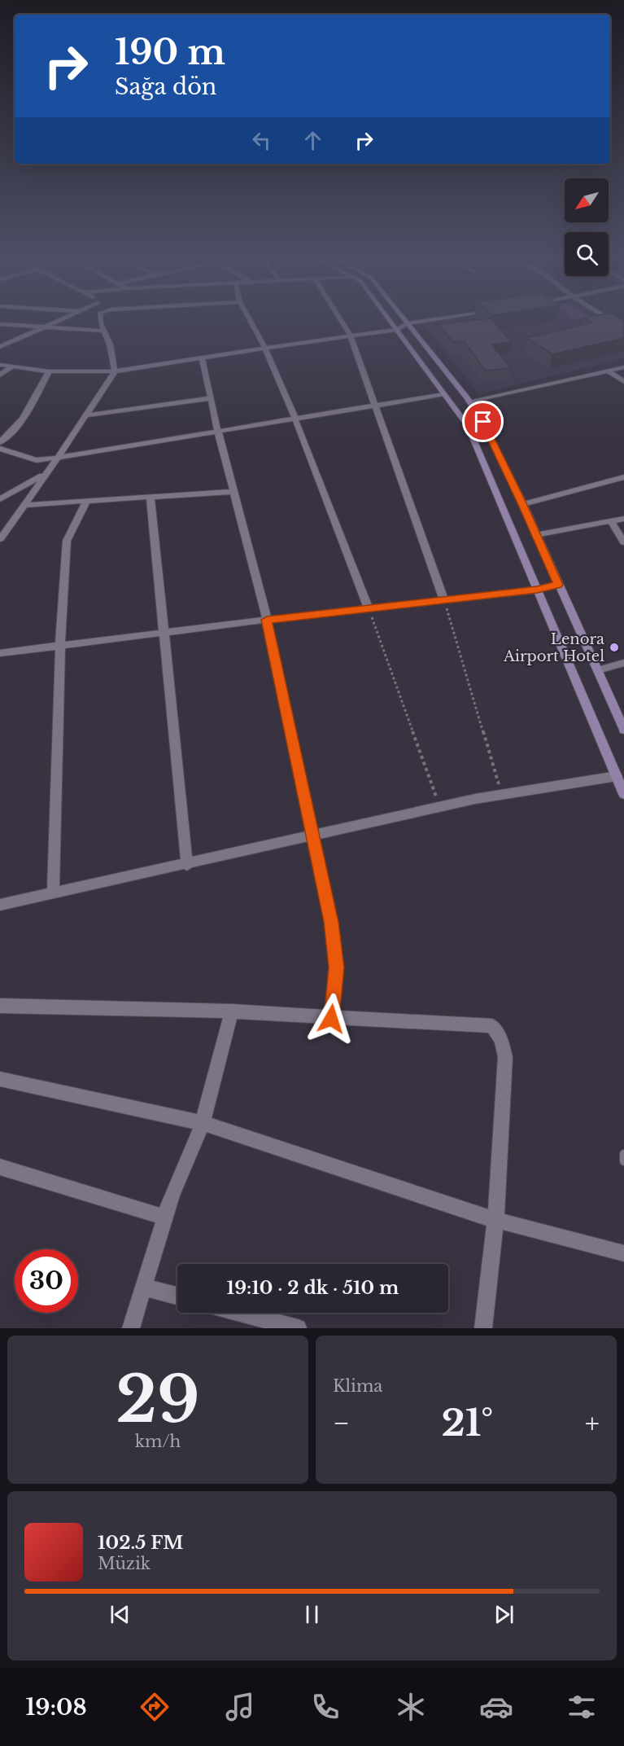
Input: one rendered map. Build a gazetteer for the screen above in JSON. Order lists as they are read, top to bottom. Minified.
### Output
{"places":["Lenora Airport Hotel"],"north":"bottom left","page":{"turn":["190 m","Sağa dön"],"limit":"30","trip":"19:10 · 2 dk · 510 m","tile":[["29","km/h"],"Klima"],"heat":["−","21°","+"],"song":["102.5 FM","Müzik"],"tabs":"19:08"}}
